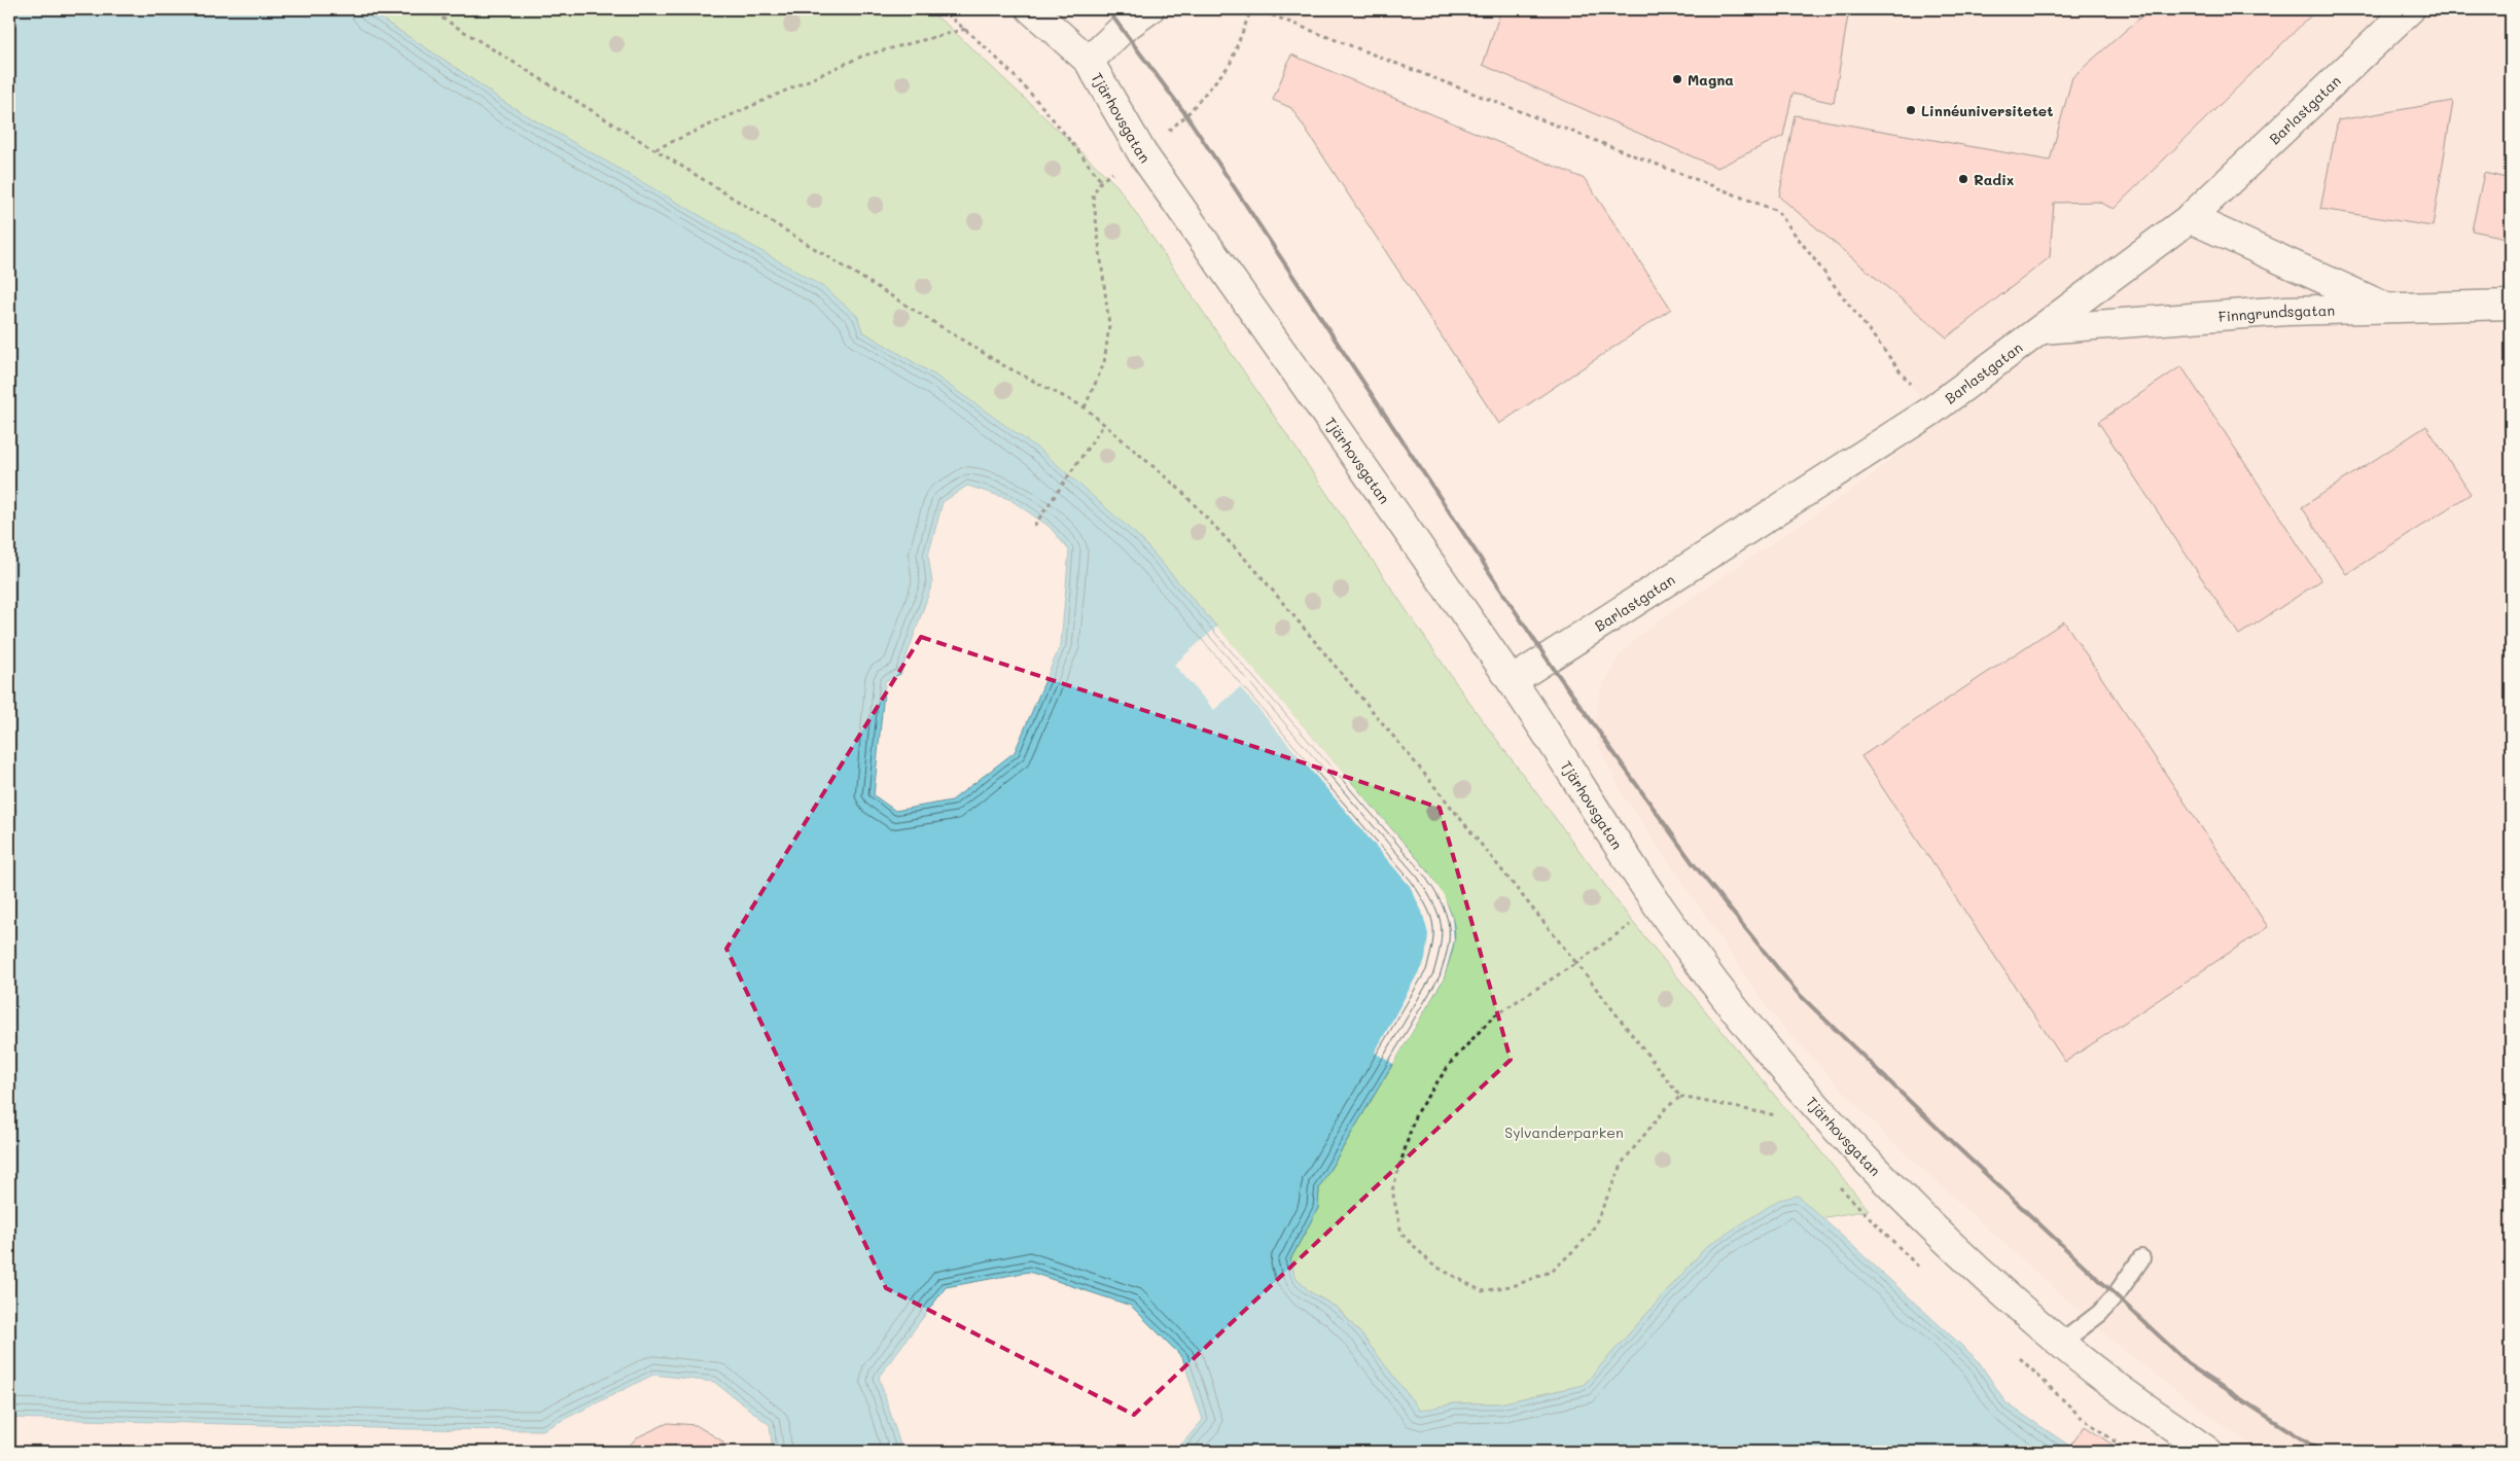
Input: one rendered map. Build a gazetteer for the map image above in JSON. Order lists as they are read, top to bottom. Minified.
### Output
{"streets":{"street":["Barlastgatan","Tjärhovsgatan","Finngrundsgatan"]},"crossings":[["Barlastgatan","Tjärhovsgatan"],["Barlastgatan","Finngrundsgatan"]],"parks":["Sylvanderparken"],"places":["Magna","Linnéuniversitetet","Radix"]}
